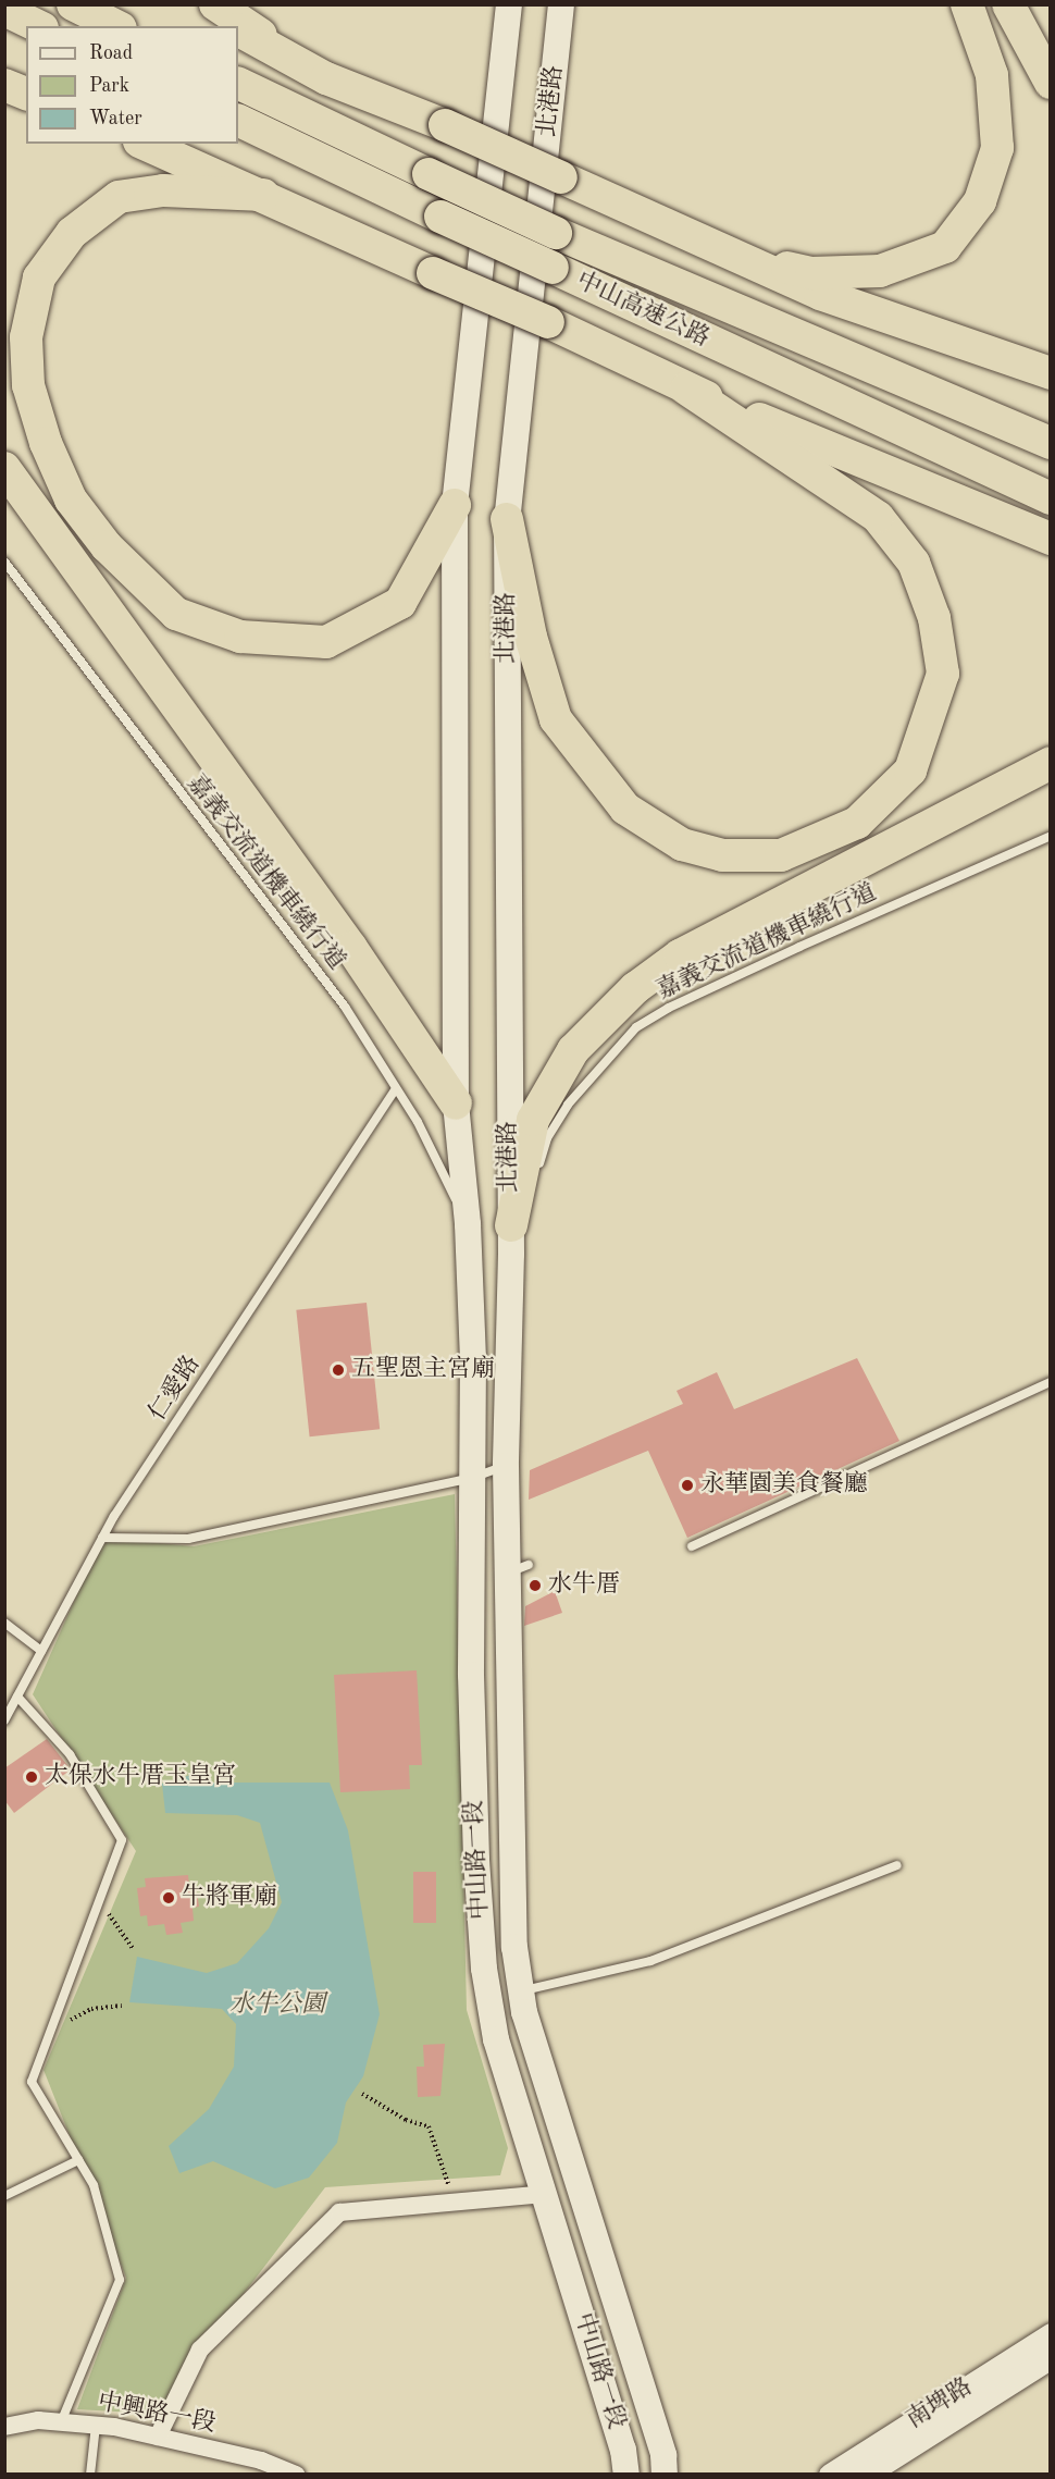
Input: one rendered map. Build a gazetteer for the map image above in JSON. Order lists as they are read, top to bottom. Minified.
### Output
{"streets":{"highway":["中山高速公路"],"main road":["北港路","中山路一段"],"street":["南埤路","中興路一段"],"lane":["嘉義交流道機車繞行道","仁愛路"]},"crossings":[["北港路","嘉義交流道機車繞行道"],["北港路","中山路一段"],["嘉義交流道機車繞行道","仁愛路"],["嘉義交流道機車繞行道","中山路一段"]],"parks":["水牛公園"],"places":["五聖恩主宮廟","永華園美食餐廳","水牛厝","太保水牛厝玉皇宮","牛將軍廟"],"legend":["Road","Park","Water"]}
